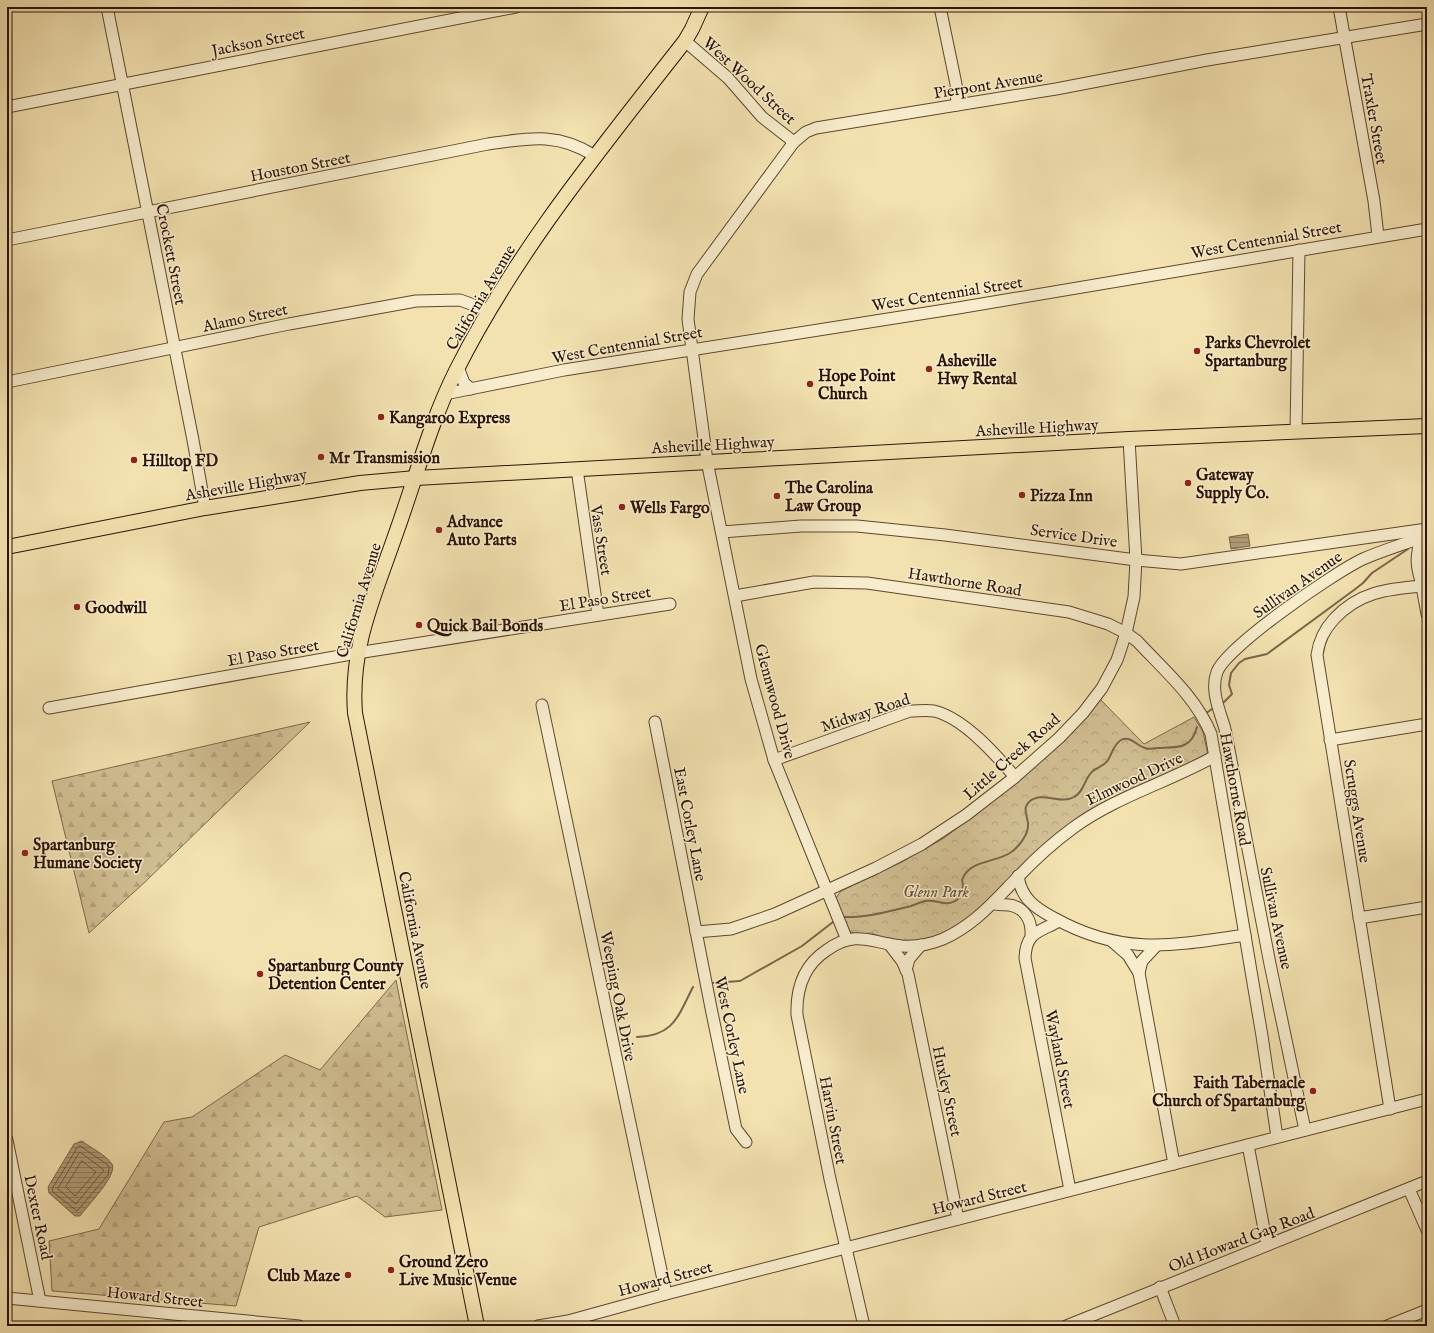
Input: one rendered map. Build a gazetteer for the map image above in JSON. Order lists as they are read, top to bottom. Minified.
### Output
{"streets":{"main road":["California Avenue","Asheville Highway"],"street":["Jackson Street","West Wood Street","Pierpont Avenue","Traxler Street","Houston Street","West Centennial Street","Crockett Street","Alamo Street","Service Drive","Vass Street","Hawthorne Road","Sullivan Avenue","El Paso Street","Glennwood Drive","Midway Road","Little Creek Road","Elmwood Drive","Scruggs Avenue","East Corley Lane","Weeping Oak Drive","West Corley Lane","Wayland Street","Huxley Street","Harvin Street","Howard Street","Dexter Road","Old Howard Gap Road"]},"crossings":[["Jackson Street","Crockett Street"],["West Wood Street","Pierpont Avenue"],["West Wood Street","California Avenue"],["Pierpont Avenue","Traxler Street"],["Pierpont Avenue","West Centennial Street"],["Pierpont Avenue","Asheville Highway"],["Pierpont Avenue","Glennwood Drive"],["Traxler Street","West Centennial Street"],["Houston Street","Crockett Street"],["Houston Street","California Avenue"],["West Centennial Street","California Avenue"],["Crockett Street","Alamo Street"],["Crockett Street","Asheville Highway"],["California Avenue","Alamo Street"],["California Avenue","Asheville Highway"],["California Avenue","El Paso Street"],["Asheville Highway","Vass Street"],["Asheville Highway","Glennwood Drive"],["Asheville Highway","Little Creek Road"],["Service Drive","Sullivan Avenue"],["Service Drive","Glennwood Drive"],["Service Drive","Little Creek Road"],["Vass Street","El Paso Street"],["Hawthorne Road","Glennwood Drive"],["Hawthorne Road","Little Creek Road"],["Hawthorne Road","Elmwood Drive"],["Hawthorne Road","Howard Street"],["Sullivan Avenue","Howard Street"],["Glennwood Drive","Midway Road"],["Glennwood Drive","Little Creek Road"],["Glennwood Drive","Elmwood Drive"],["Glennwood Drive","Harvin Street"],["Midway Road","Little Creek Road"],["Little Creek Road","East Corley Lane"],["Little Creek Road","West Corley Lane"],["Elmwood Drive","Wayland Street"],["Elmwood Drive","Huxley Street"],["Elmwood Drive","Harvin Street"],["Scruggs Avenue","Howard Street"],["East Corley Lane","West Corley Lane"],["Weeping Oak Drive","Howard Street"],["Wayland Street","Howard Street"],["Huxley Street","Howard Street"],["Harvin Street","Howard Street"],["Howard Street","Dexter Road"]],"parks":["Glenn Park"],"places":["Parks Chevrolet Spartanburg","Asheville Hwy Rental","Hope Point Church","Kangaroo Express","Mr Transmission","Hilltop FD","Gateway Supply Co.","Pizza Inn","The Carolina Law Group","Wells Fargo","Advance Auto Parts","Goodwill","Quick Bail Bonds","Spartanburg Humane Society","Spartanburg County Detention Center","Faith Tabernacle Church of Spartanburg","Ground Zero Live Music Venue","Club Maze"]}
